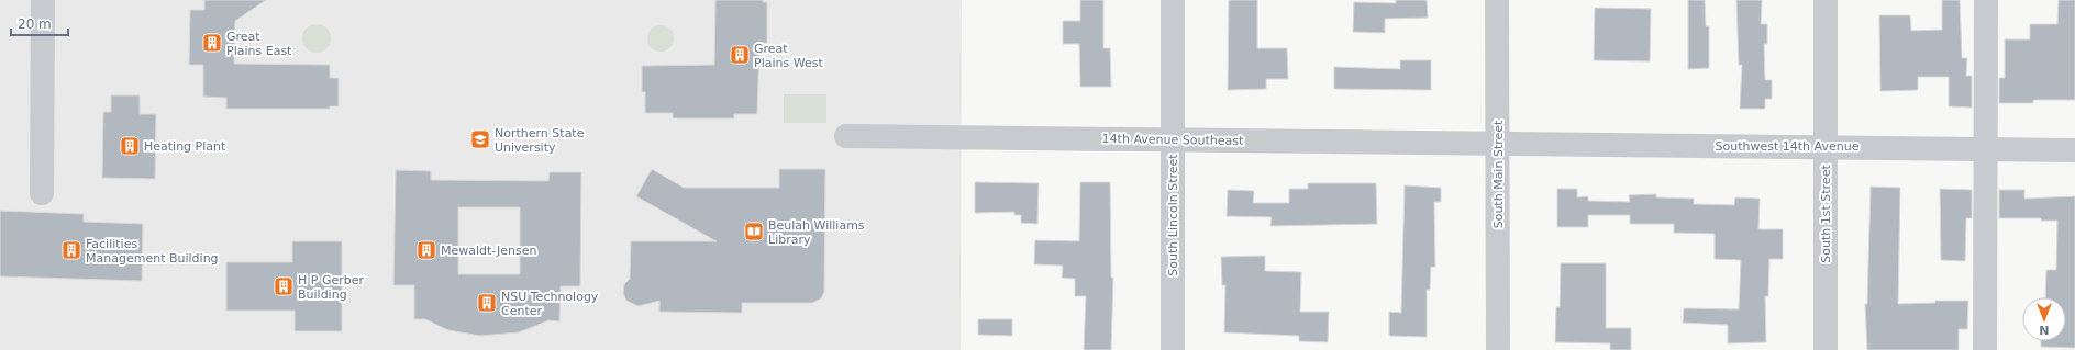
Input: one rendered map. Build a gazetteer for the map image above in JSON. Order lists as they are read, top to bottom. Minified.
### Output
{"streets":{"street":["14th Avenue Southeast","Southwest 14th Avenue","South Main Street","South 1st Street","South Lincoln Street"]},"crossings":[["14th Avenue Southeast","Southwest 14th Avenue"],["14th Avenue Southeast","South Main Street"],["14th Avenue Southeast","South Lincoln Street"],["Southwest 14th Avenue","South Main Street"],["Southwest 14th Avenue","South 1st Street"]],"places":{"building":["Great Plains East","Great Plains West","Heating Plant","Facilities Management Building","Mewaldt-Jensen","H P Gerber Building","NSU Technology Center"],"school or university":["Northern State University"],"library":["Beulah Williams Library"]},"scale_bar":"20 m","north":"bottom"}
